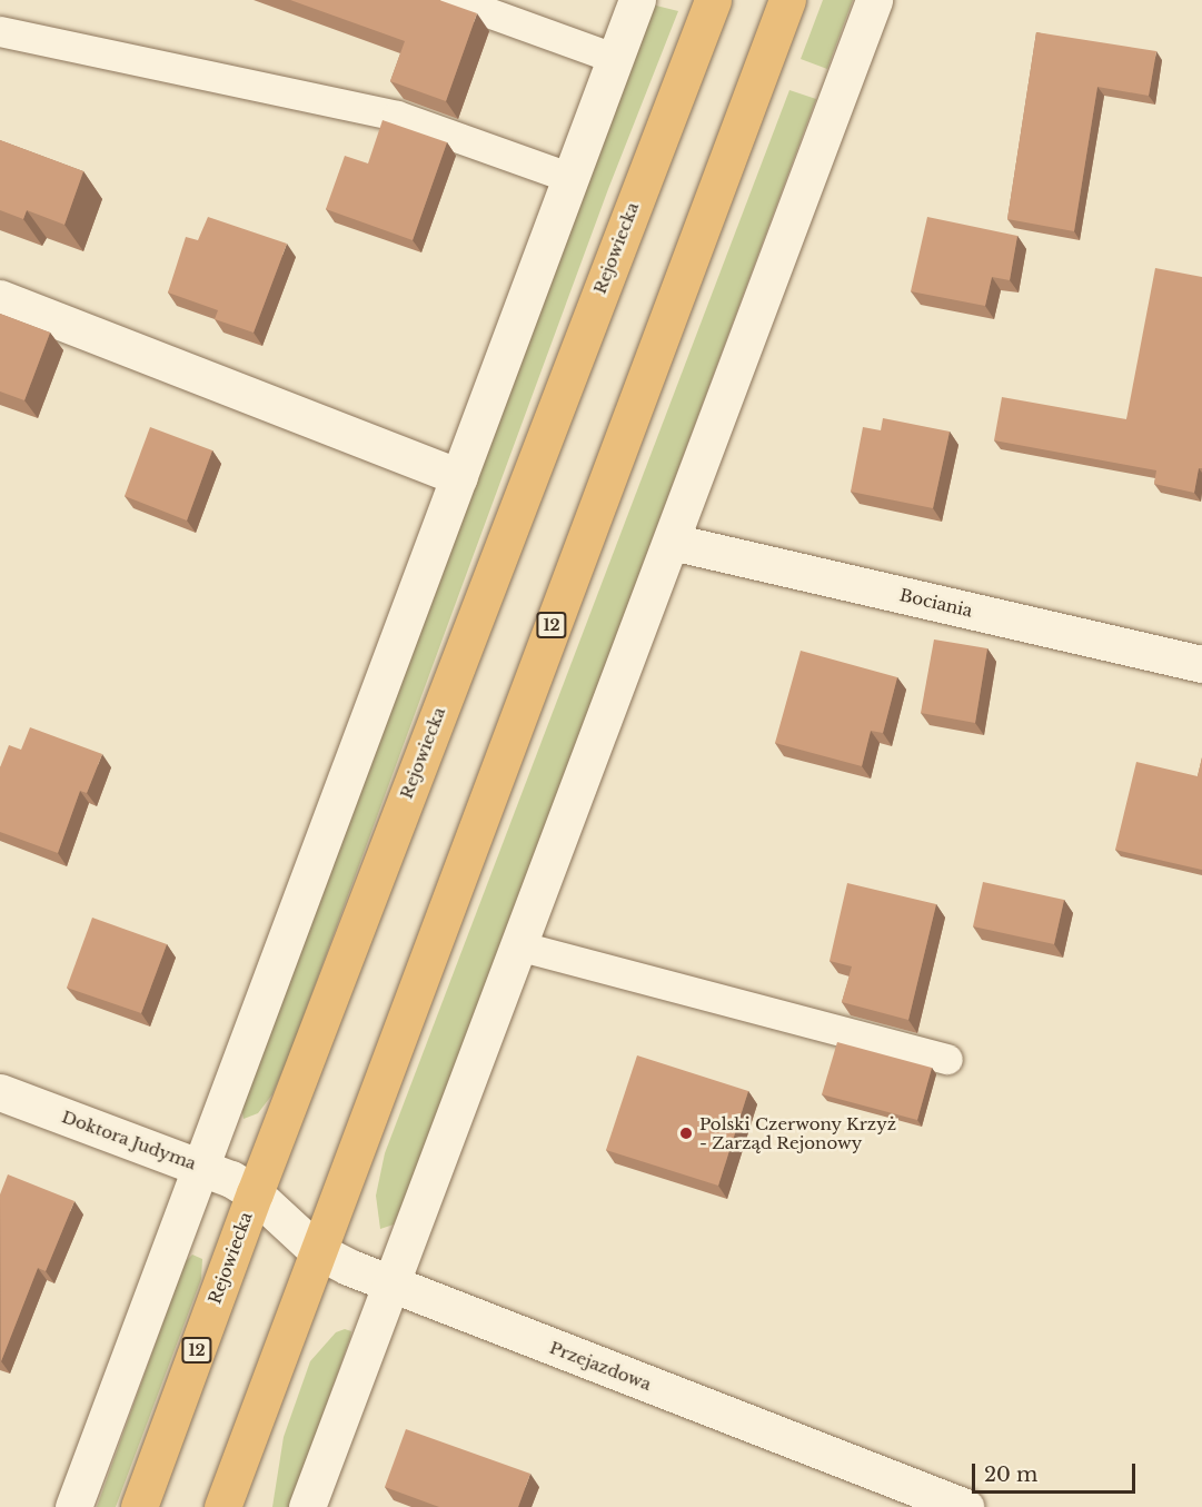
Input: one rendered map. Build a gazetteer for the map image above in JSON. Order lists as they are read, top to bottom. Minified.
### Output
{"streets":{"highway":["Rejowiecka","12"],"street":["Bociania","Doktora Judyma","Przejazdowa"]},"crossings":[["Rejowiecka","Doktora Judyma"],["Rejowiecka","Przejazdowa"],["12","Przejazdowa"],["Doktora Judyma","Przejazdowa"]],"places":["Polski Czerwony Krzyż - Zarząd Rejonowy"],"scale_bar":"20 m"}
